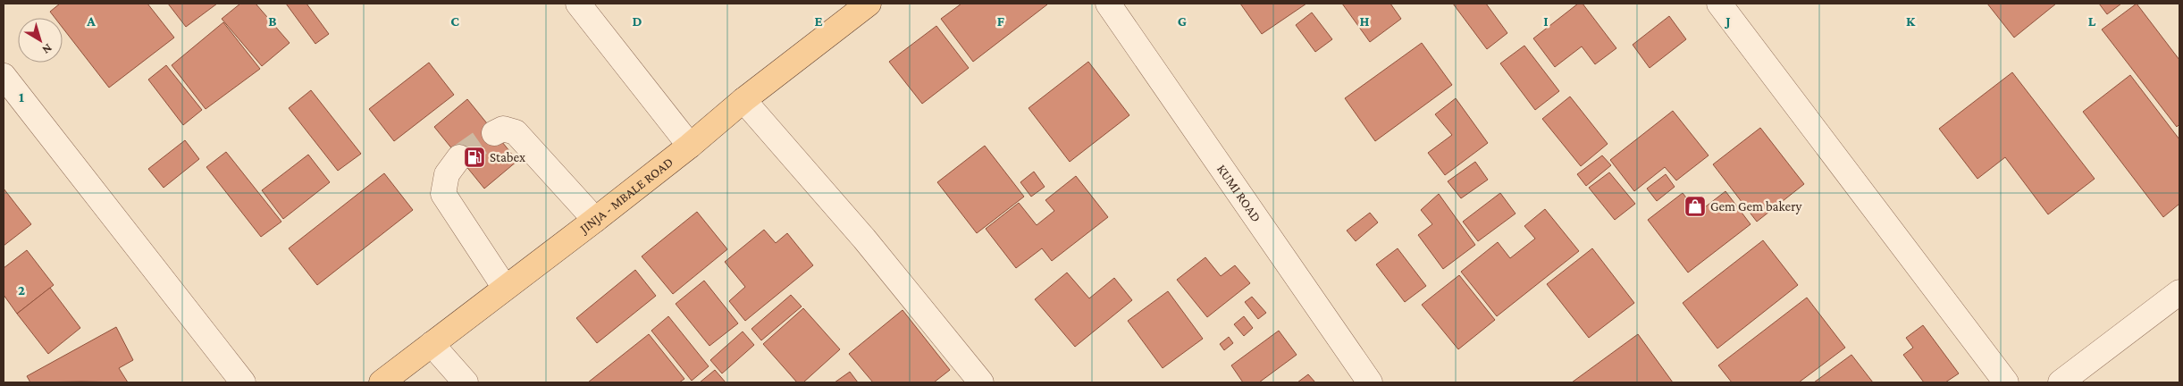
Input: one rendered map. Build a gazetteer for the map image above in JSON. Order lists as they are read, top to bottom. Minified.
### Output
{"streets":{"main road":["JINJA - MBALE ROAD"],"street":["KUMI ROAD"]},"places":{"fuel station":["Stabex"],"shop":["Gem Gem bakery"]},"north":"bottom right","grid":{"columns":["A","B","C","D","E","F","G","H","I","J","K","L"],"rows":["1","2"]}}
